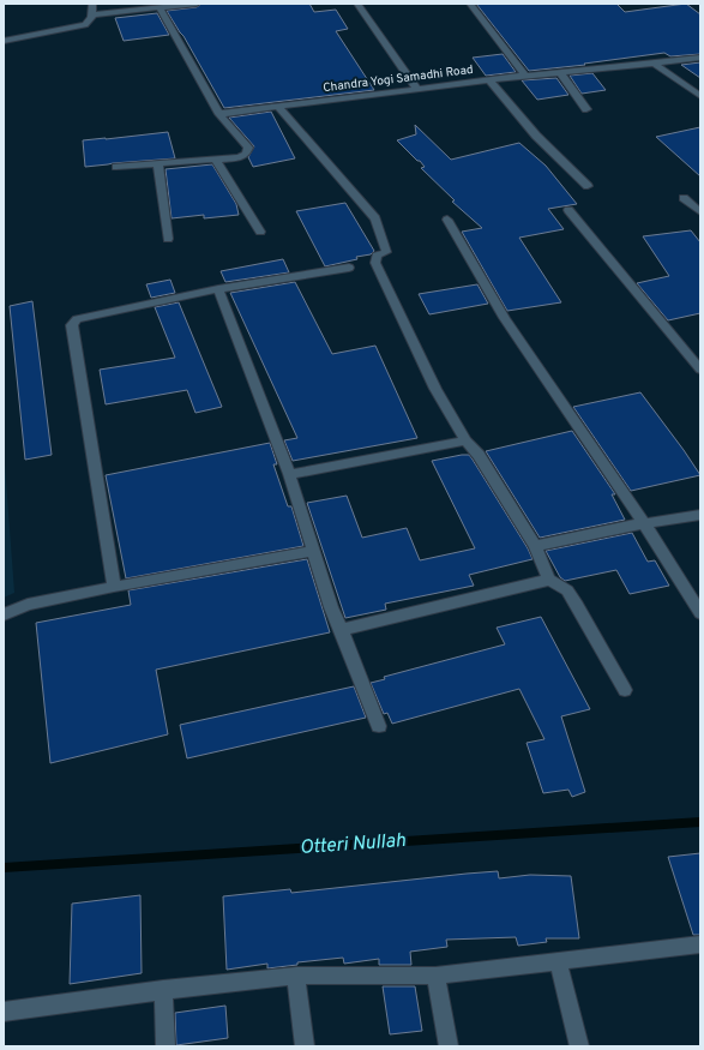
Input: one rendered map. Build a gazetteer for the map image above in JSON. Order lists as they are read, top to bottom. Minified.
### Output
{"streets":{"street":["Chandra Yogi Samadhi Road"]},"water":["Otteri Nullah"]}
